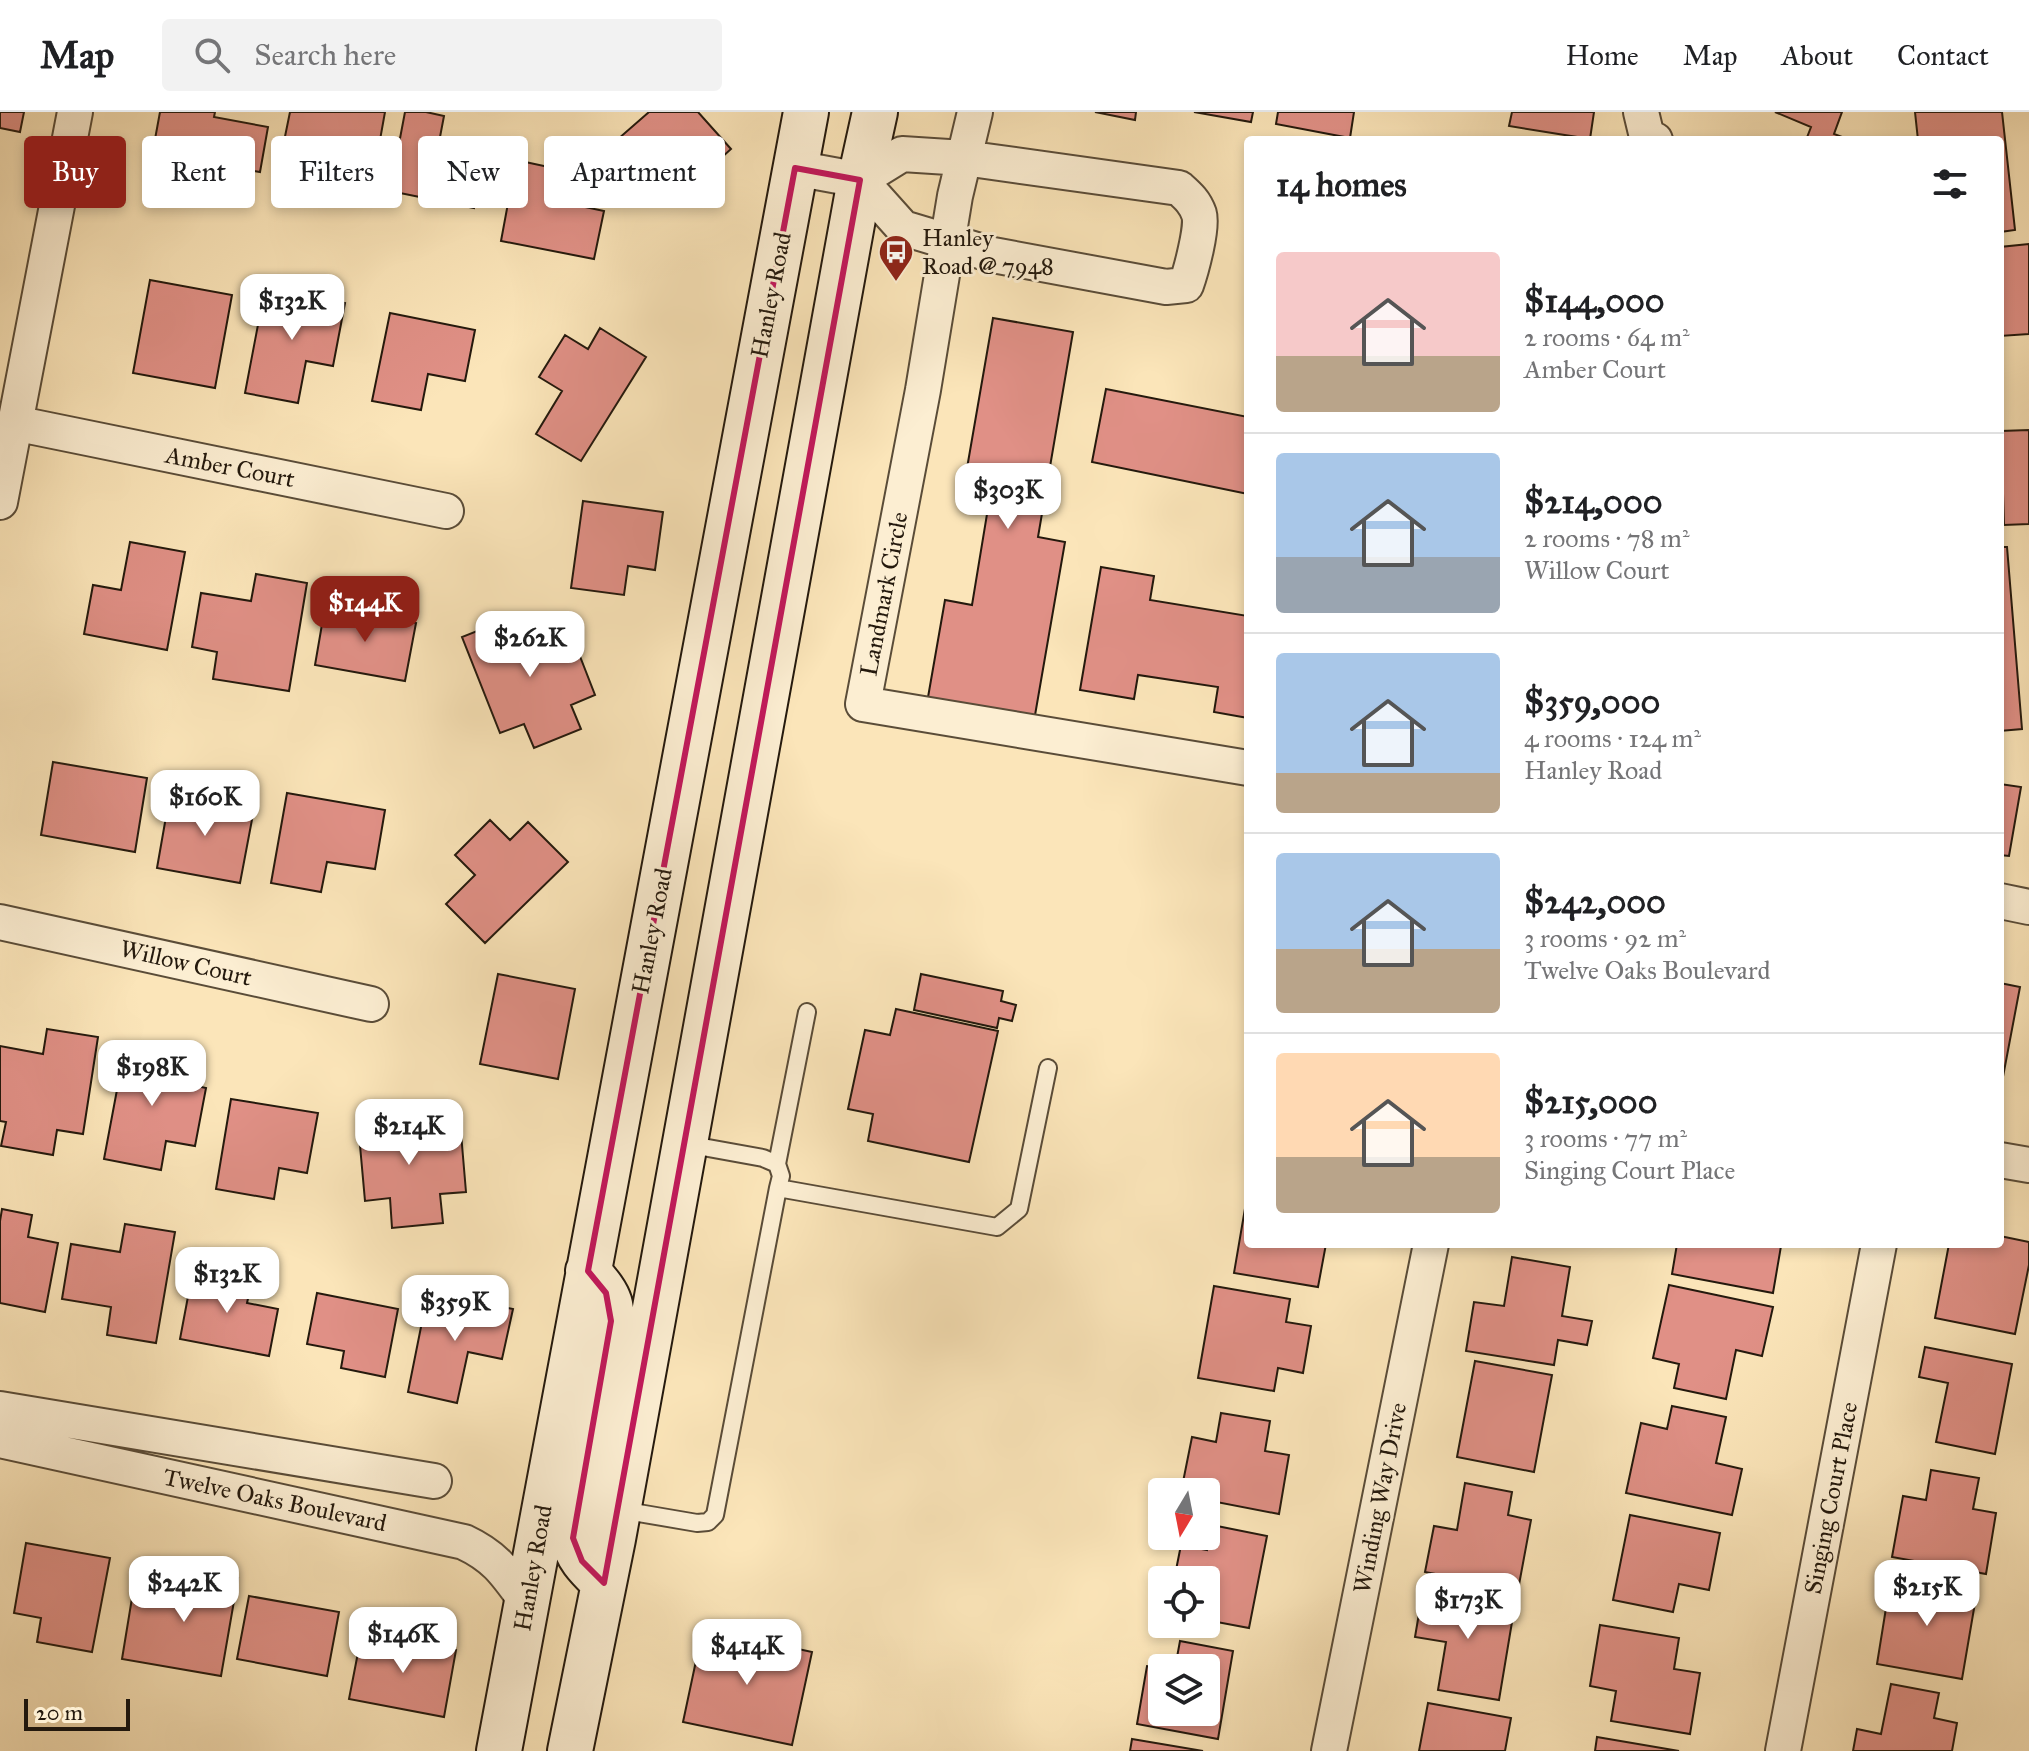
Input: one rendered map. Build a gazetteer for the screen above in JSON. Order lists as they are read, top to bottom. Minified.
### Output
{"streets":{"main road":["Hanley Road"],"street":["Amber Court","Landmark Circle","Willow Court","Winding Way Drive","Singing Court Place","Twelve Oaks Boulevard"]},"crossings":[["Hanley Road","Twelve Oaks Boulevard"]],"places":{"bus stop":["Hanley Road @ 7948"]},"scale_bar":"20 m","north":"bottom","page":{"header":"Map","search":"Search here","nav":["Home","Map","About","Contact"],"chip":["Buy","Rent","Filters","New","Apartment"],"heading":"14 homes","list":[{"name":"$144,000","note":"2 rooms · 64 m² · Amber Court"},{"name":"$214,000","note":"2 rooms · 78 m² · Willow Court"},{"name":"$359,000","note":"4 rooms · 124 m² · Hanley Road"},{"name":"$242,000","note":"3 rooms · 92 m² · Twelve Oaks Boulevard"},{"name":"$215,000","note":"3 rooms · 77 m² · Singing Court Place"}],"price":["$132K","$303K","$144K","$262K","$160K","$198K","$214K","$132K","$359K","$242K","$215K","$173K","$146K","$414K"],"scale":"20 m"}}
